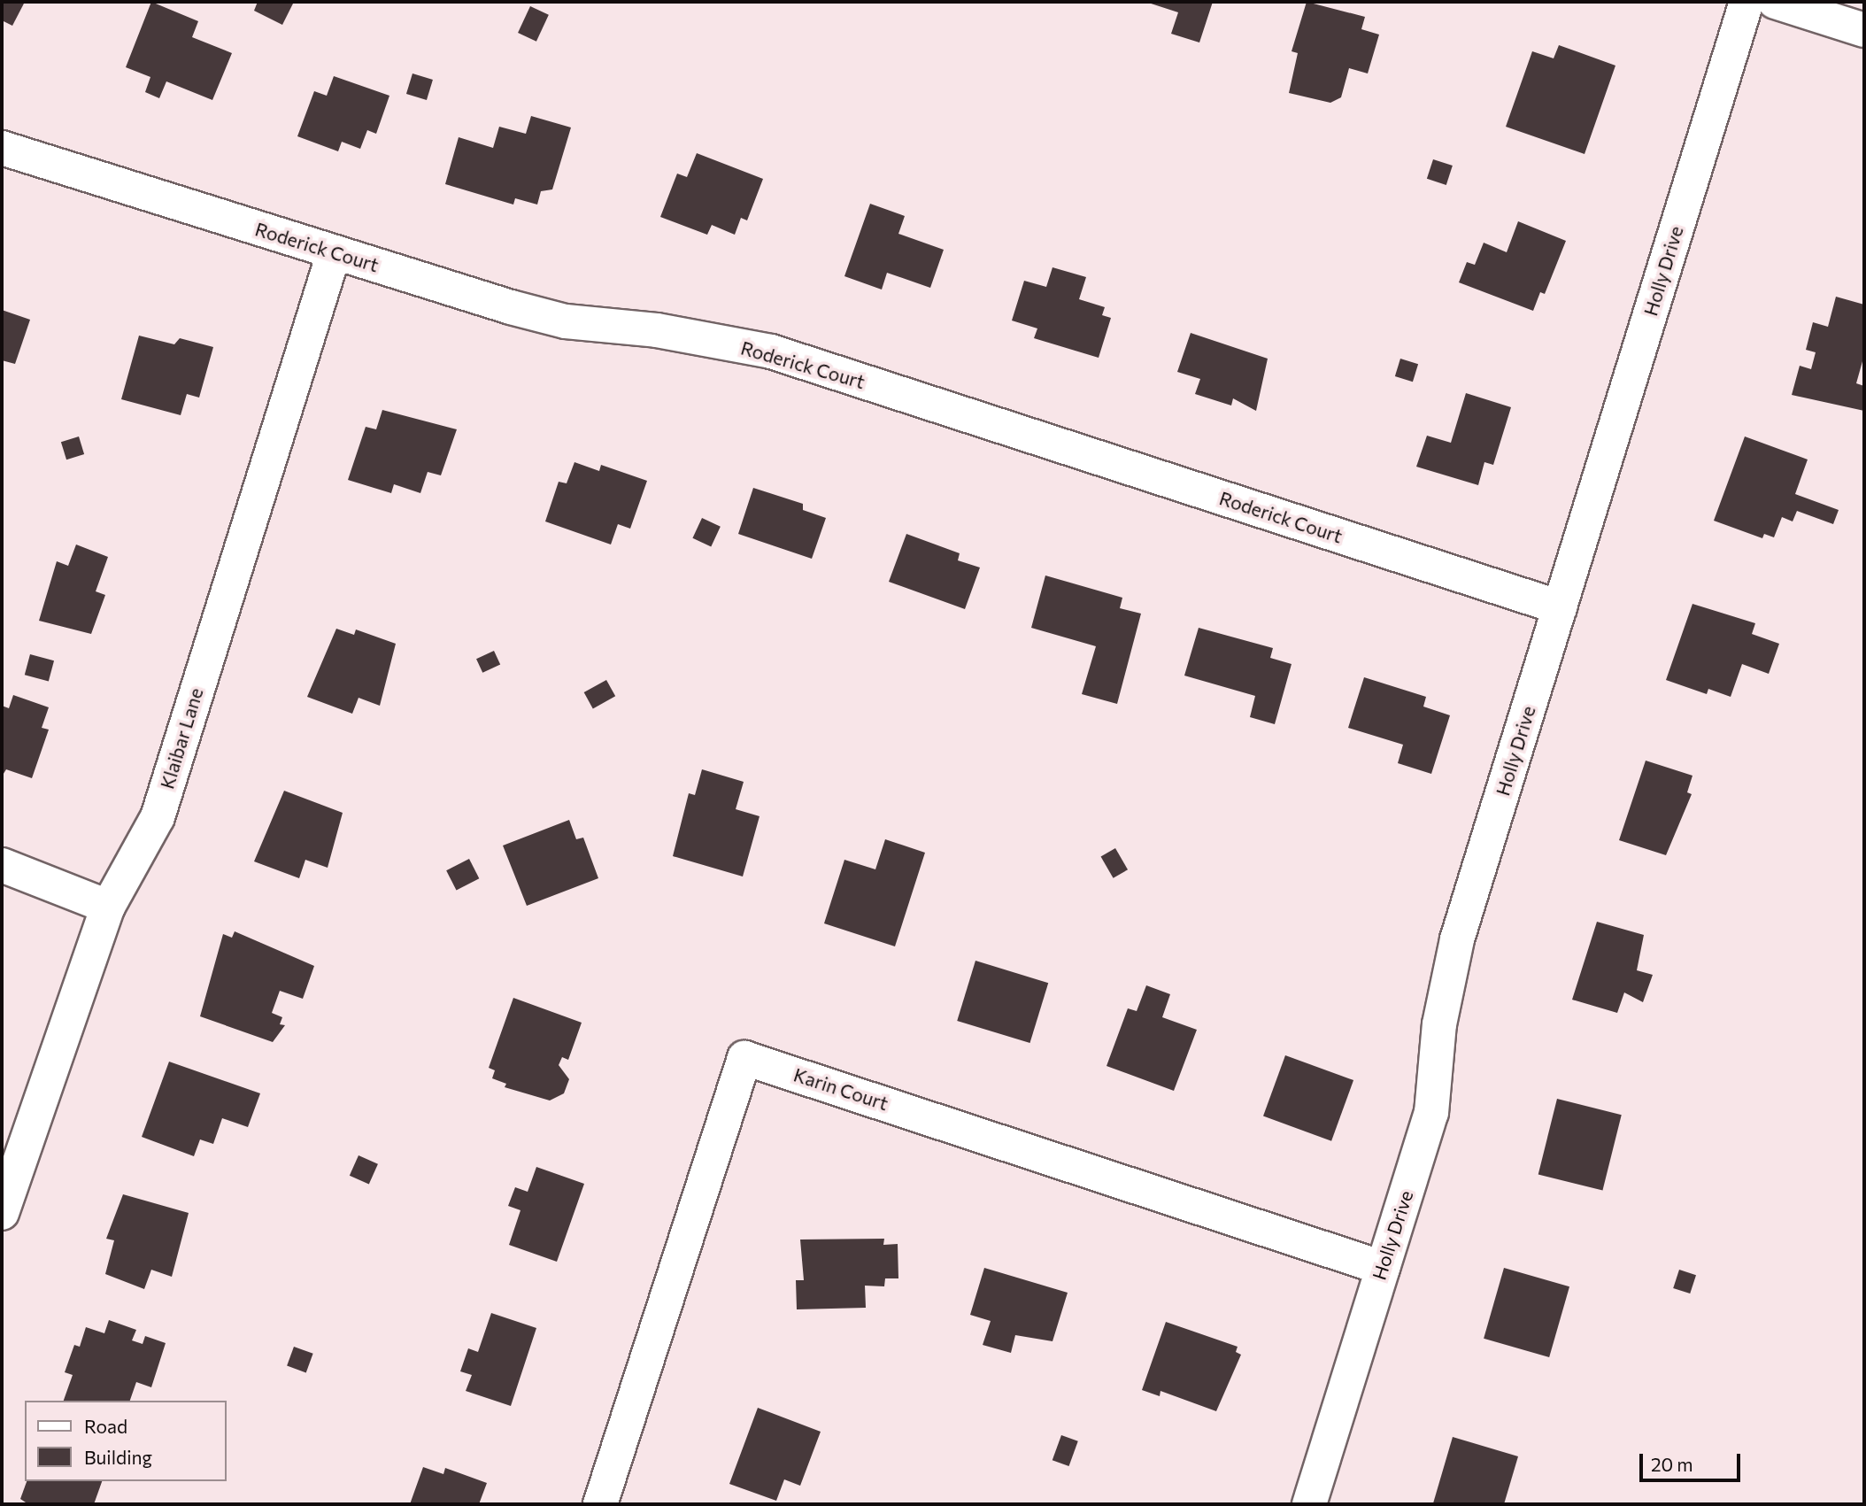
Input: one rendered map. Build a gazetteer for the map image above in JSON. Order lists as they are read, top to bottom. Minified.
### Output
{"streets":{"street":["Roderick Court","Holly Drive","Klaibar Lane","Karin Court"]},"crossings":[["Roderick Court","Holly Drive"],["Roderick Court","Klaibar Lane"],["Holly Drive","Karin Court"]],"legend":["Road","Building"],"scale_bar":"20 m"}
